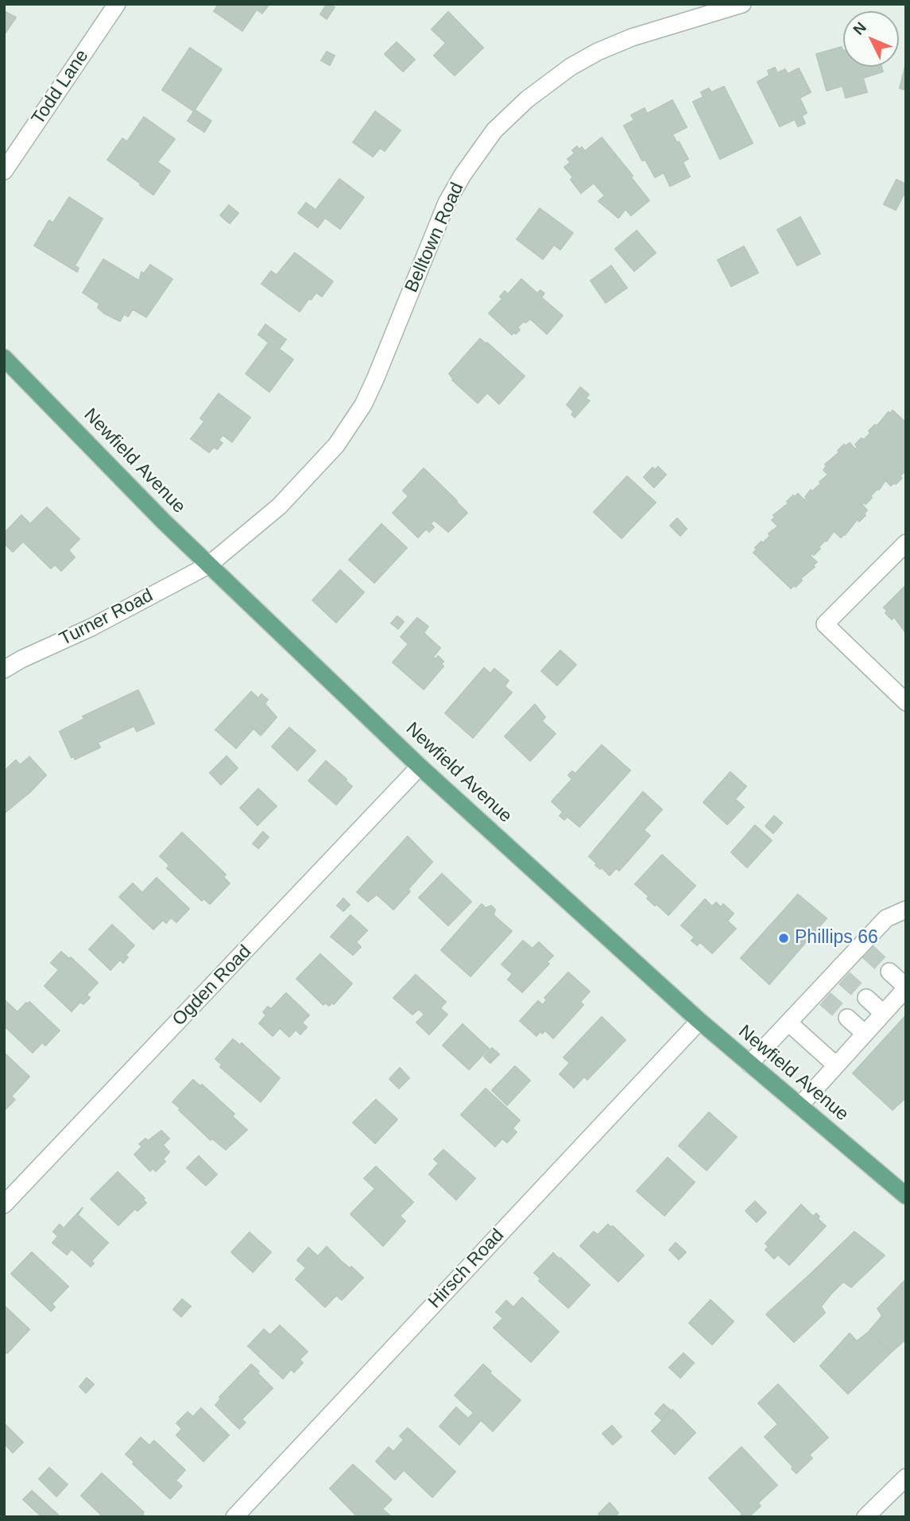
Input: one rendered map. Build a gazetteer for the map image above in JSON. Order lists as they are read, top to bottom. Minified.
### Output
{"streets":{"main road":["Newfield Avenue"],"street":["Todd Lane","Belltown Road","Turner Road","Ogden Road","Hirsch Road"]},"crossings":[["Belltown Road","Newfield Avenue"],["Belltown Road","Turner Road"],["Newfield Avenue","Turner Road"],["Newfield Avenue","Ogden Road"],["Newfield Avenue","Hirsch Road"]],"places":["Phillips 66"],"north":"top left"}
